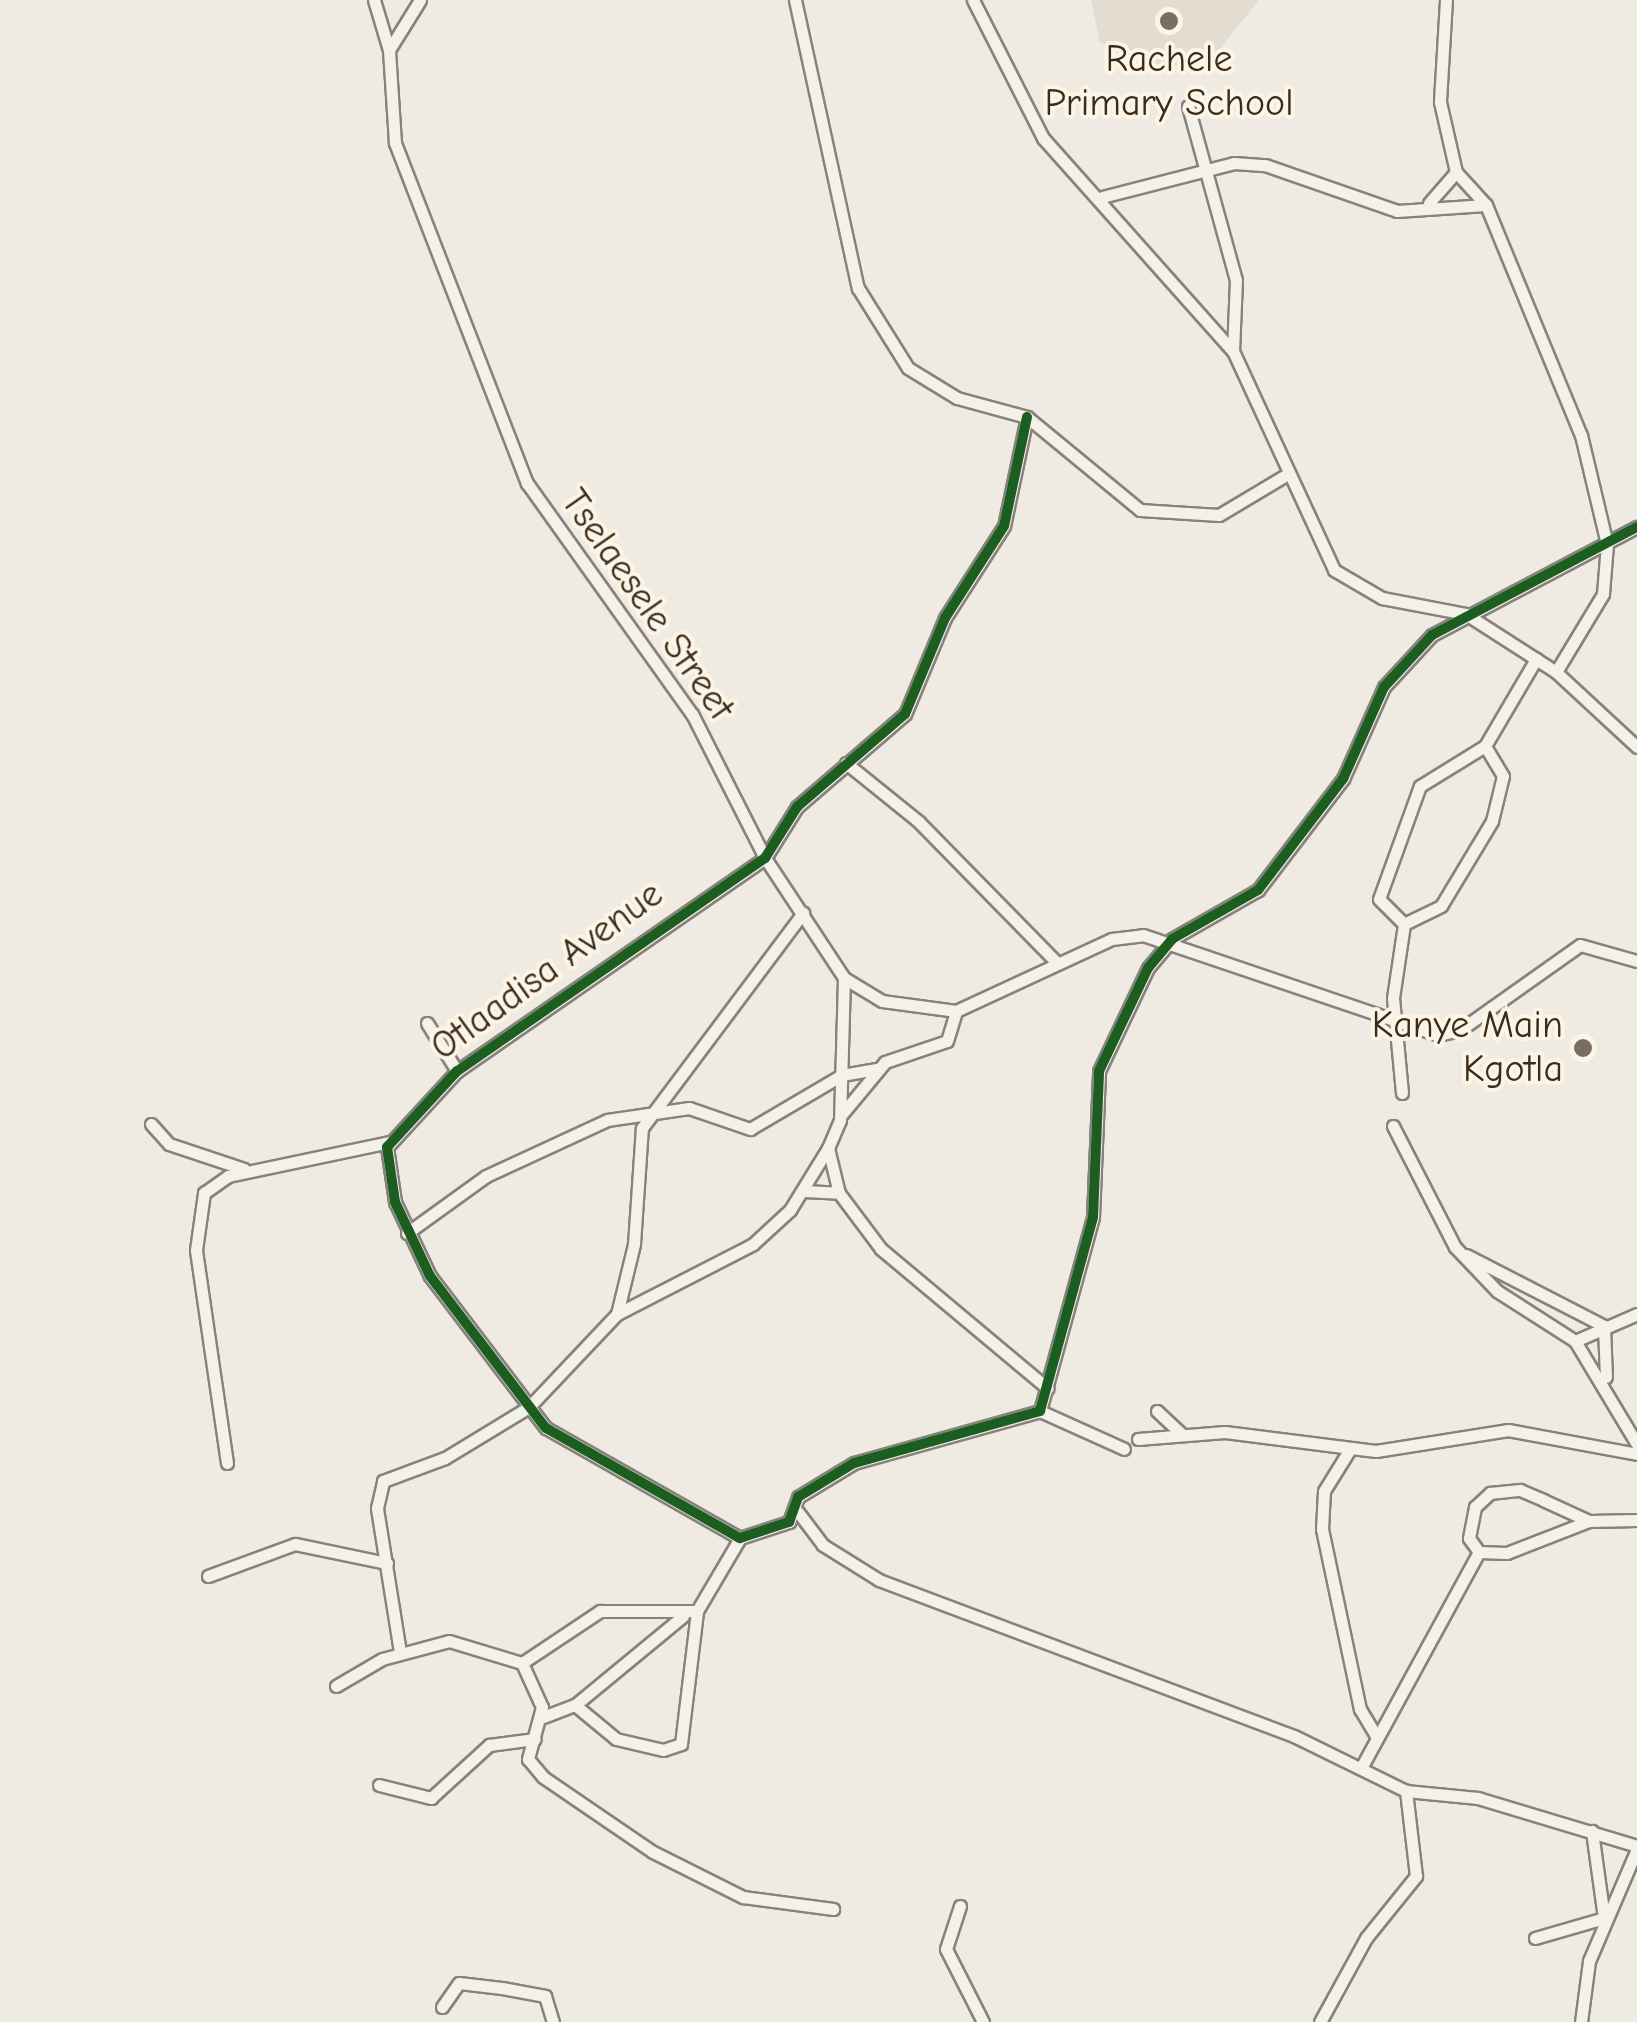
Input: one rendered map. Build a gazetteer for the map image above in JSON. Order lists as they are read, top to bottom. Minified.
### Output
{"streets":{"street":["Tselaesele Street","Otlaadisa Avenue"]},"crossings":[["Tselaesele Street","Otlaadisa Avenue"]],"places":["Rachele Primary School","Kanye Main Kgotla"]}
